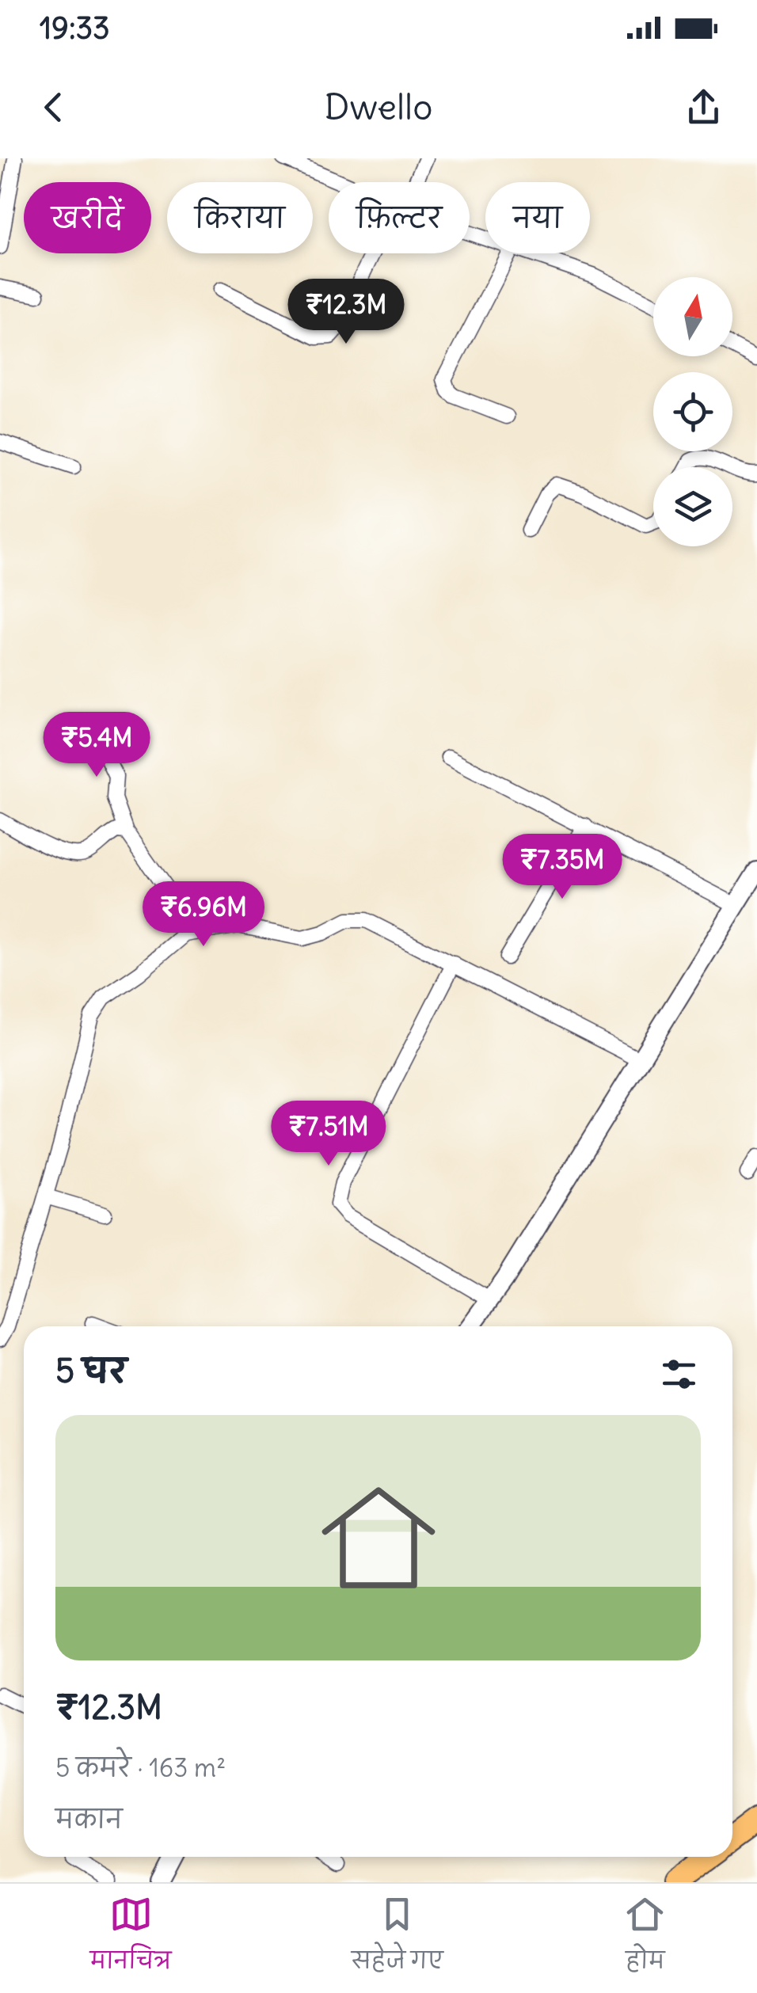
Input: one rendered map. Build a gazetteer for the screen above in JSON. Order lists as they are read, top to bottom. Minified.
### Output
{"north":"top","page":{"status":"19:33","header":"Dwello","chip":["खरीदें","किराया","फ़िल्टर","नया"],"price":["₹12.3M","₹5.4M","₹7.35M","₹6.96M","₹7.51M"],"heading":"5 घर","list":[{"name":"₹12.3M","note":"5 कमरे · 163 m² · मकान"}],"tabs":["मानचित्र","सहेजे गए","होम"]}}
